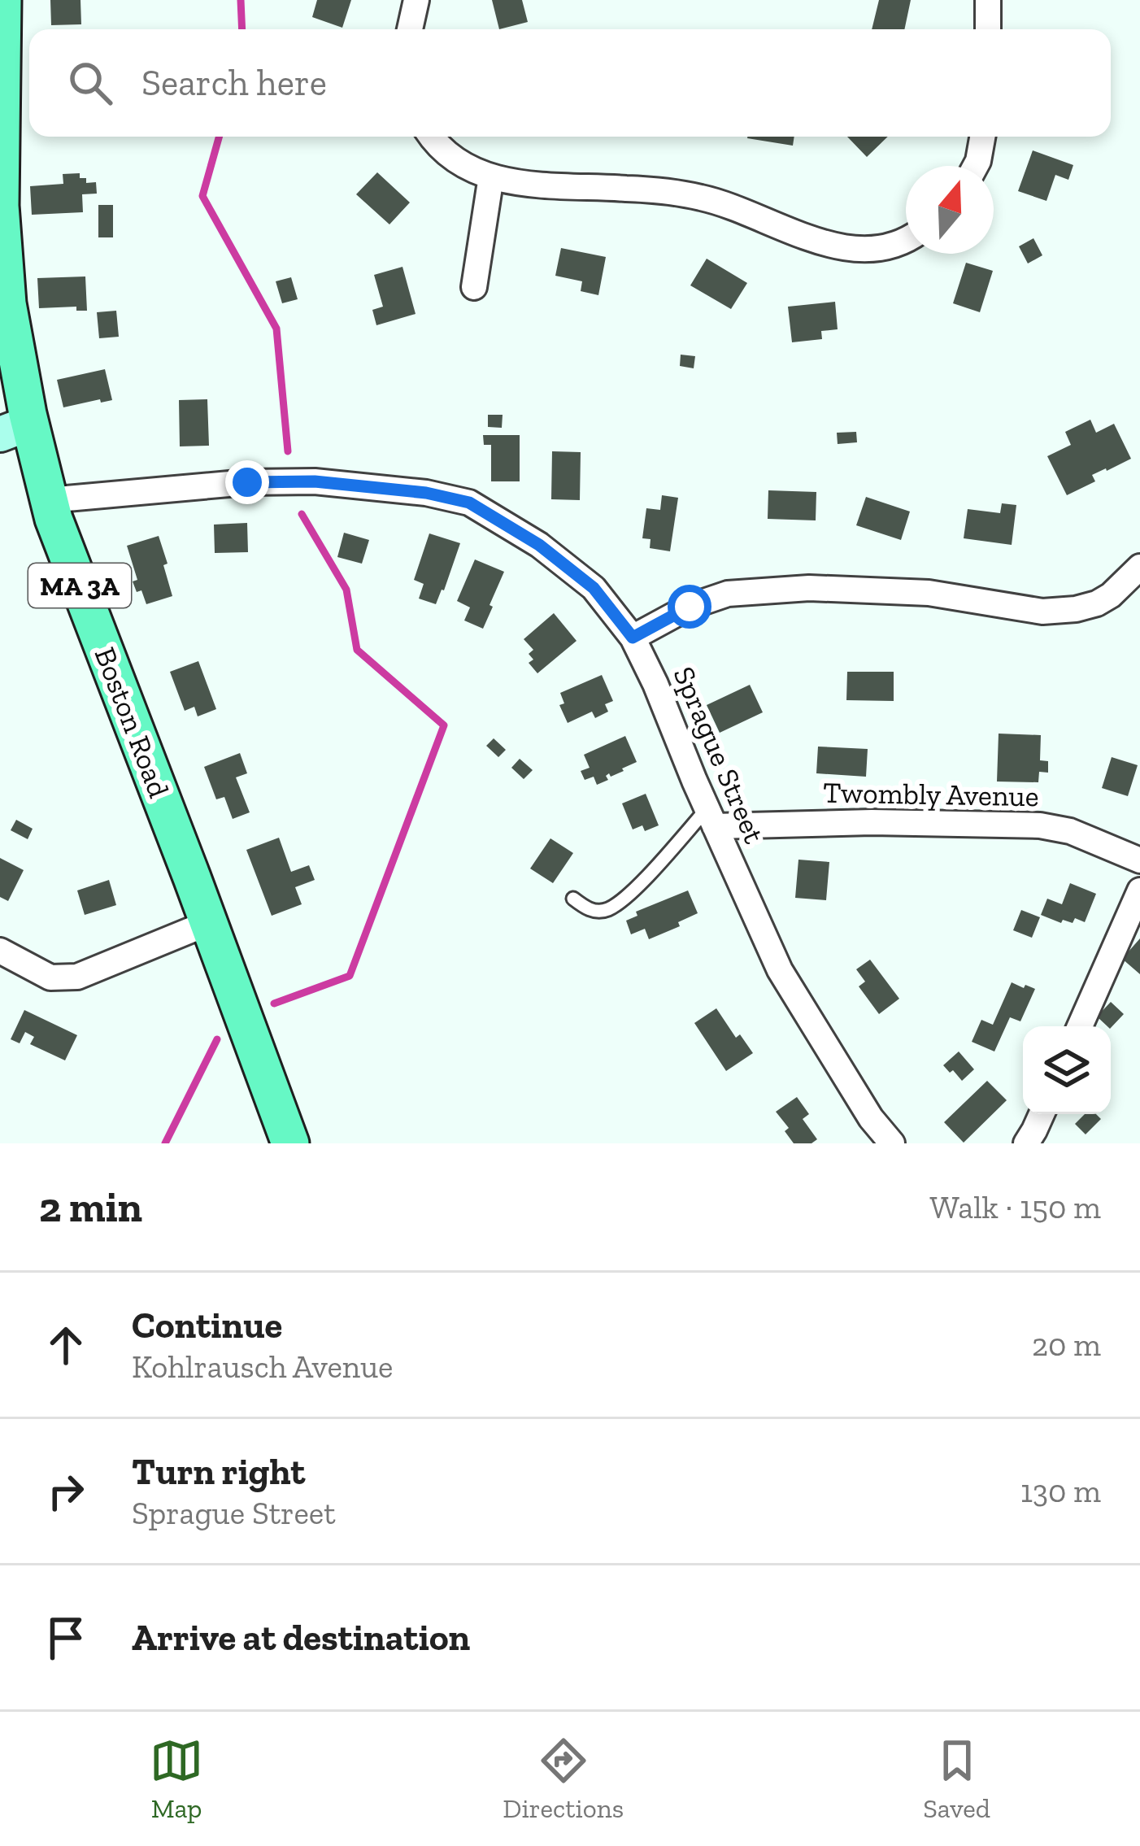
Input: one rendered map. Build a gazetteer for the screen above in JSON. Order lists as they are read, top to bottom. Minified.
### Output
{"streets":{"main road":["MA 3A","Boston Road"],"street":["Sprague Street","Twombly Avenue"]},"crossings":[["Boston Road","Sprague Street"],["Sprague Street","Twombly Avenue"]],"north":"top","page":{"search":"Search here","heading":["2 min","Walk · 150 m"],"list":[["Continue","Kohlrausch Avenue","20 m"],["Turn right","Sprague Street","130 m"],"Arrive at destination"],"nav":["Map","Directions","Saved"]}}
